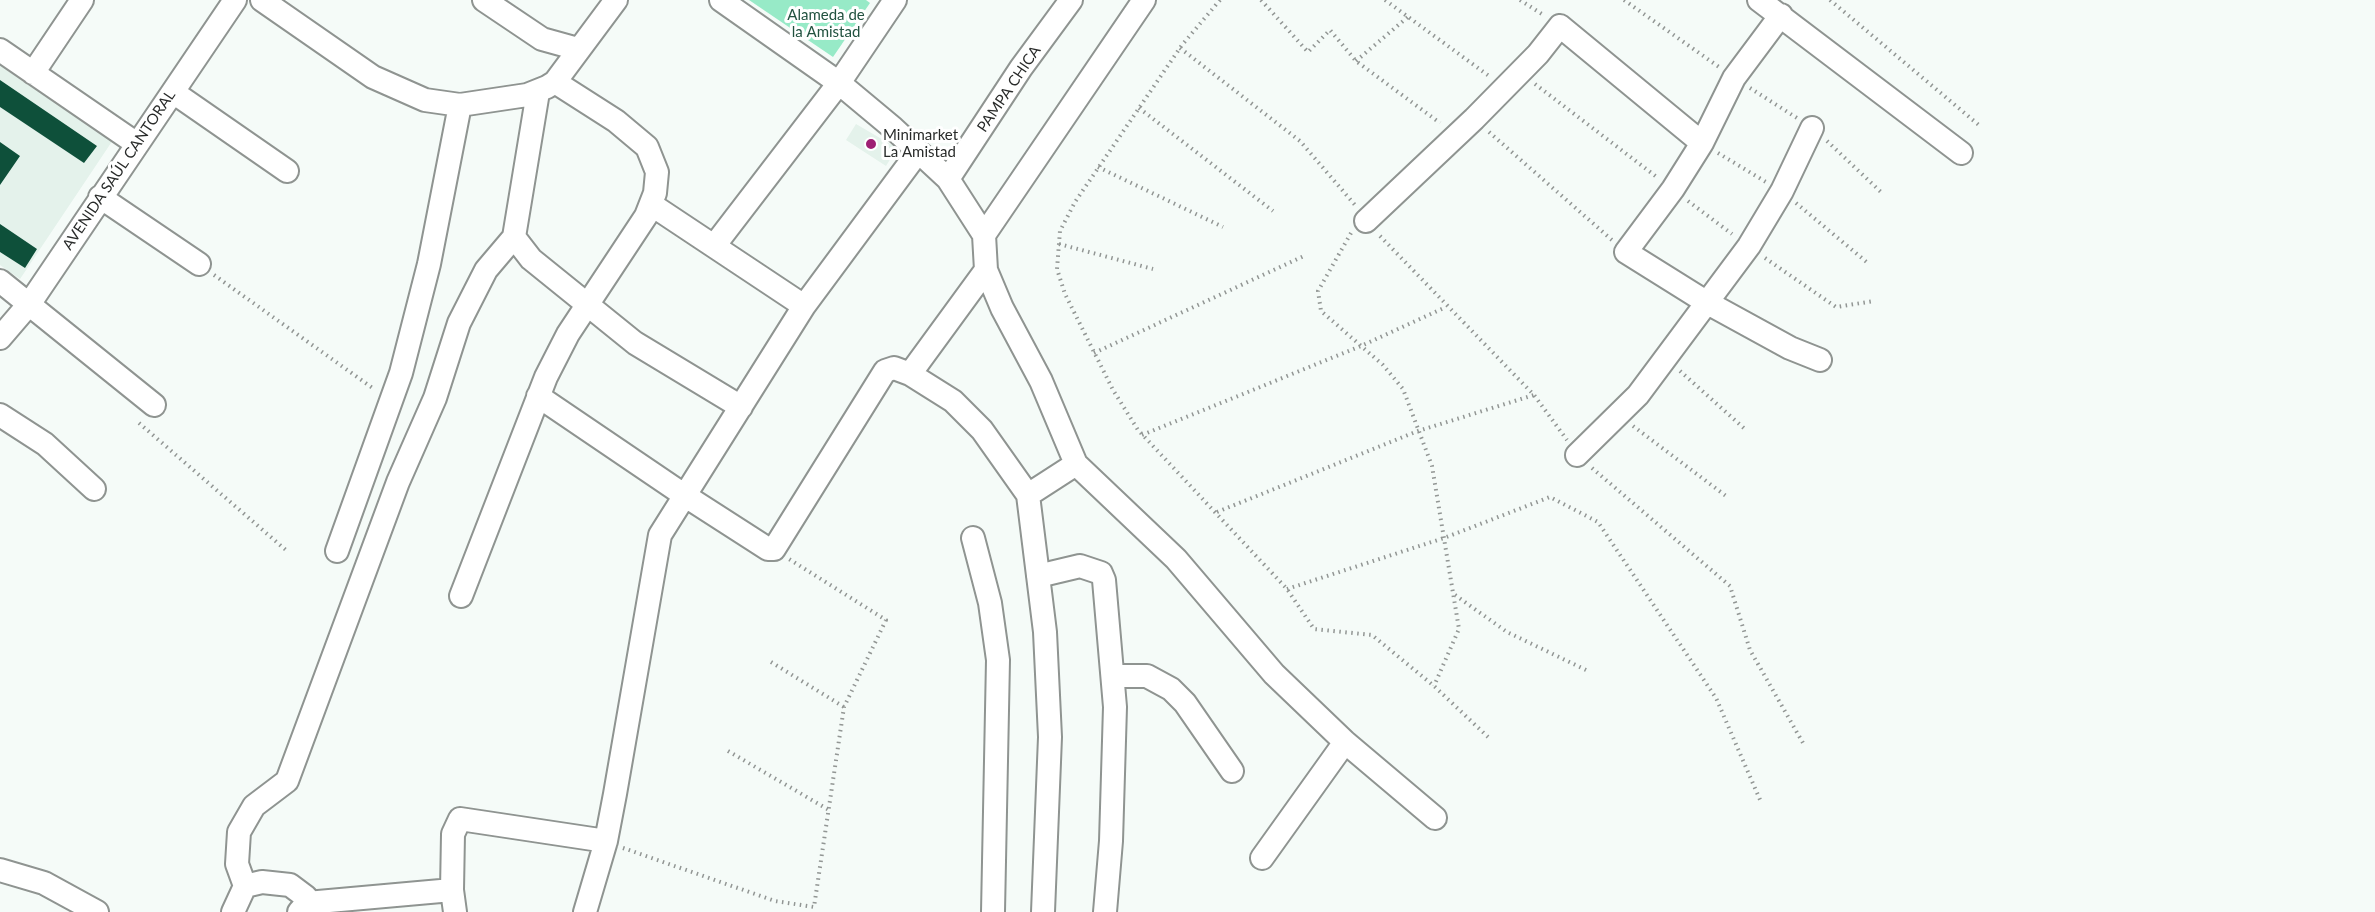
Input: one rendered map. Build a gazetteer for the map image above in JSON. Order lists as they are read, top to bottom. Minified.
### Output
{"streets":{"street":["PAMPA CHICA","AVENIDA SAÚL CANTORAL"]},"parks":["Alameda de la Amistad"],"places":["Minimarket La Amistad"]}
